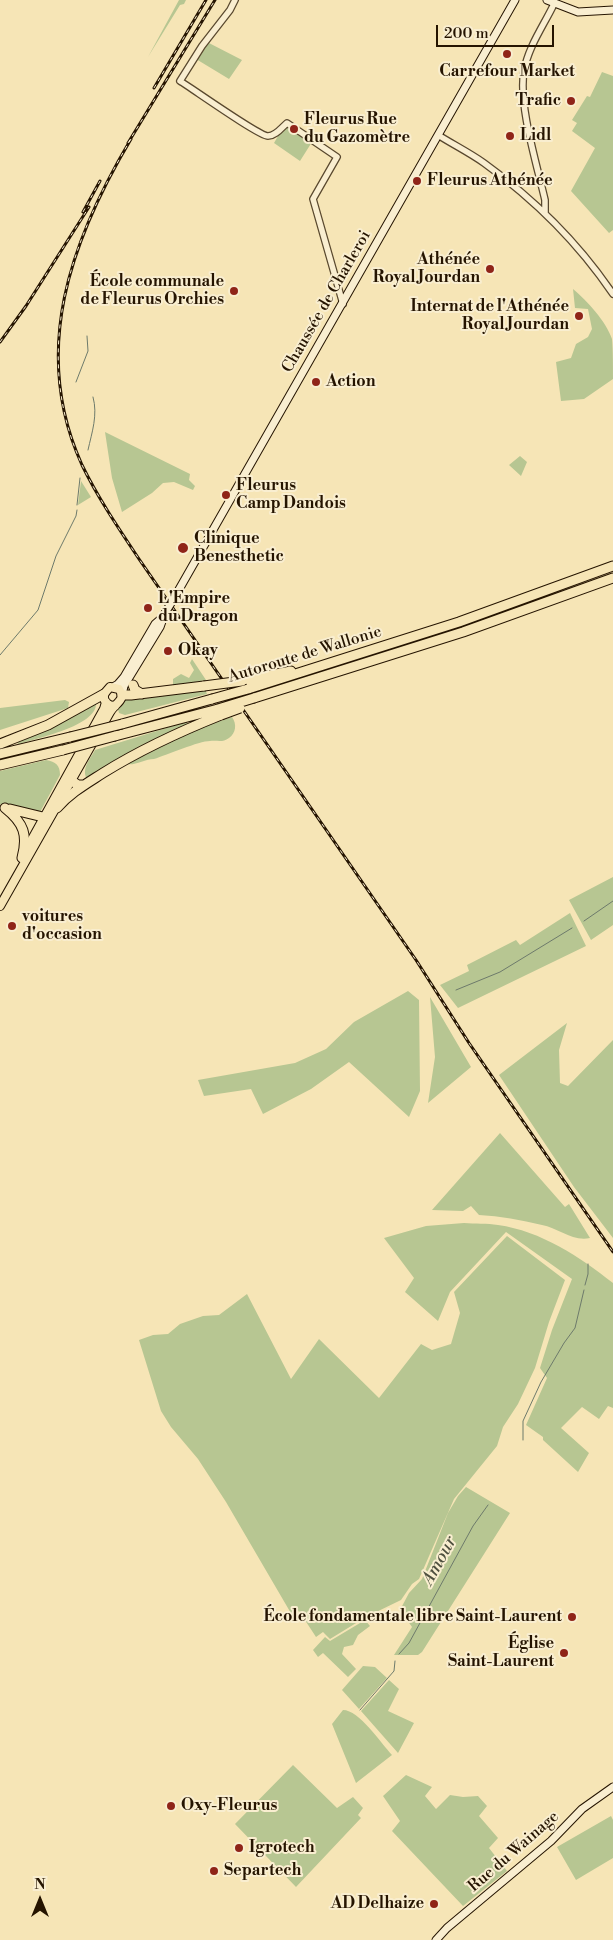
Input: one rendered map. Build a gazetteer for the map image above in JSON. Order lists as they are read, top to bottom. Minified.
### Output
{"streets":{"highway":["Autoroute de Wallonie"],"main road":["Chaussée de Charleroi","Rue du Wainage"]},"water":["Amour"],"places":["Carrefour Market","Trafic","Fleurus Rue du Gazomètre","Lidl","Fleurus Athénée","Athénée Royal Jourdan","École communale de Fleurus Orchies","Internat de l'Athénée Royal Jourdan","Action","Fleurus Camp Dandois","Clinique Benesthetic","L'Empire du Dragon","Okay","voitures d'occasion","École fondamentale libre Saint-Laurent","Église Saint-Laurent","Oxy-Fleurus","Igrotech","Separtech","AD Delhaize"],"scale_bar":"200 m","north":"top"}
